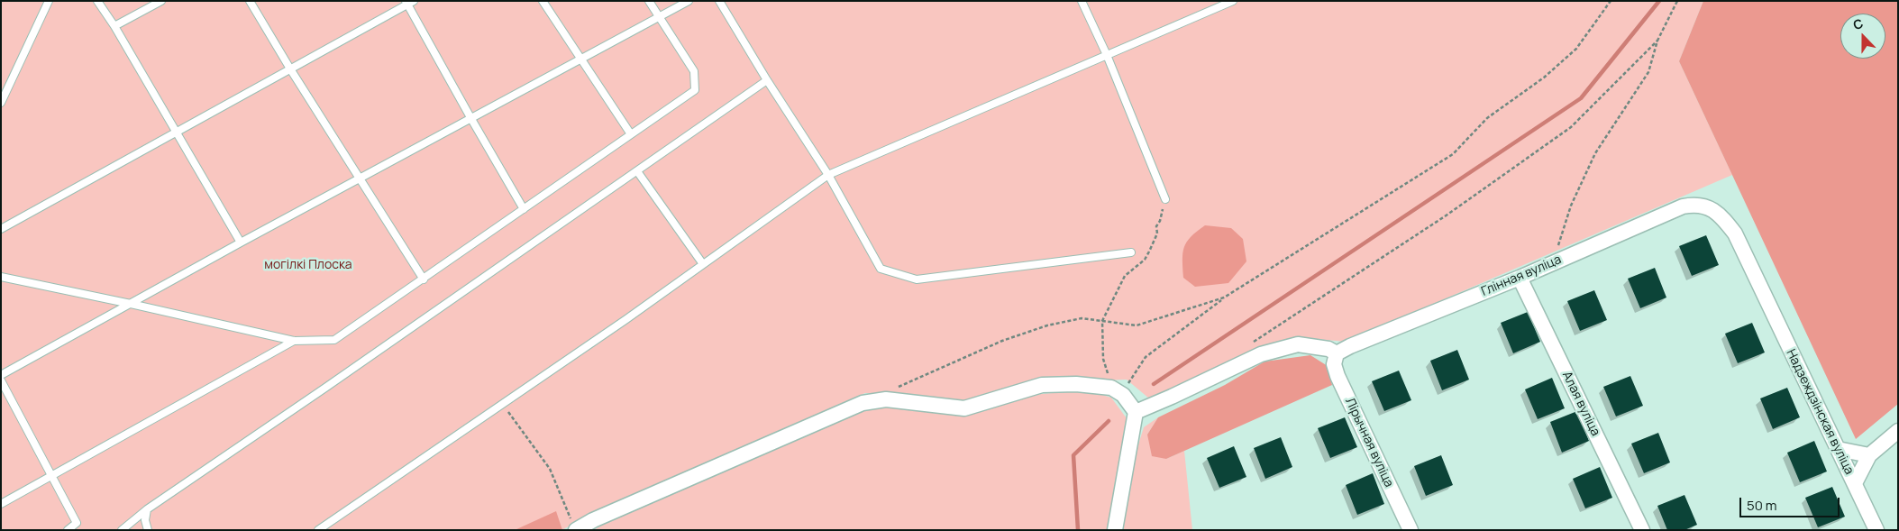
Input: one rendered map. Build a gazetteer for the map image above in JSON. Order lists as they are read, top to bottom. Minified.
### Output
{"streets":{"street":["Глінная вуліца","Алая вуліца","Надзеждзінская вуліца","Лірычная вуліца"]},"crossings":[["Глінная вуліца","Алая вуліца"],["Глінная вуліца","Надзеждзінская вуліца"],["Глінная вуліца","Лірычная вуліца"]],"parks":["могілкі Плоска"],"scale_bar":"50 m","north":"top"}
